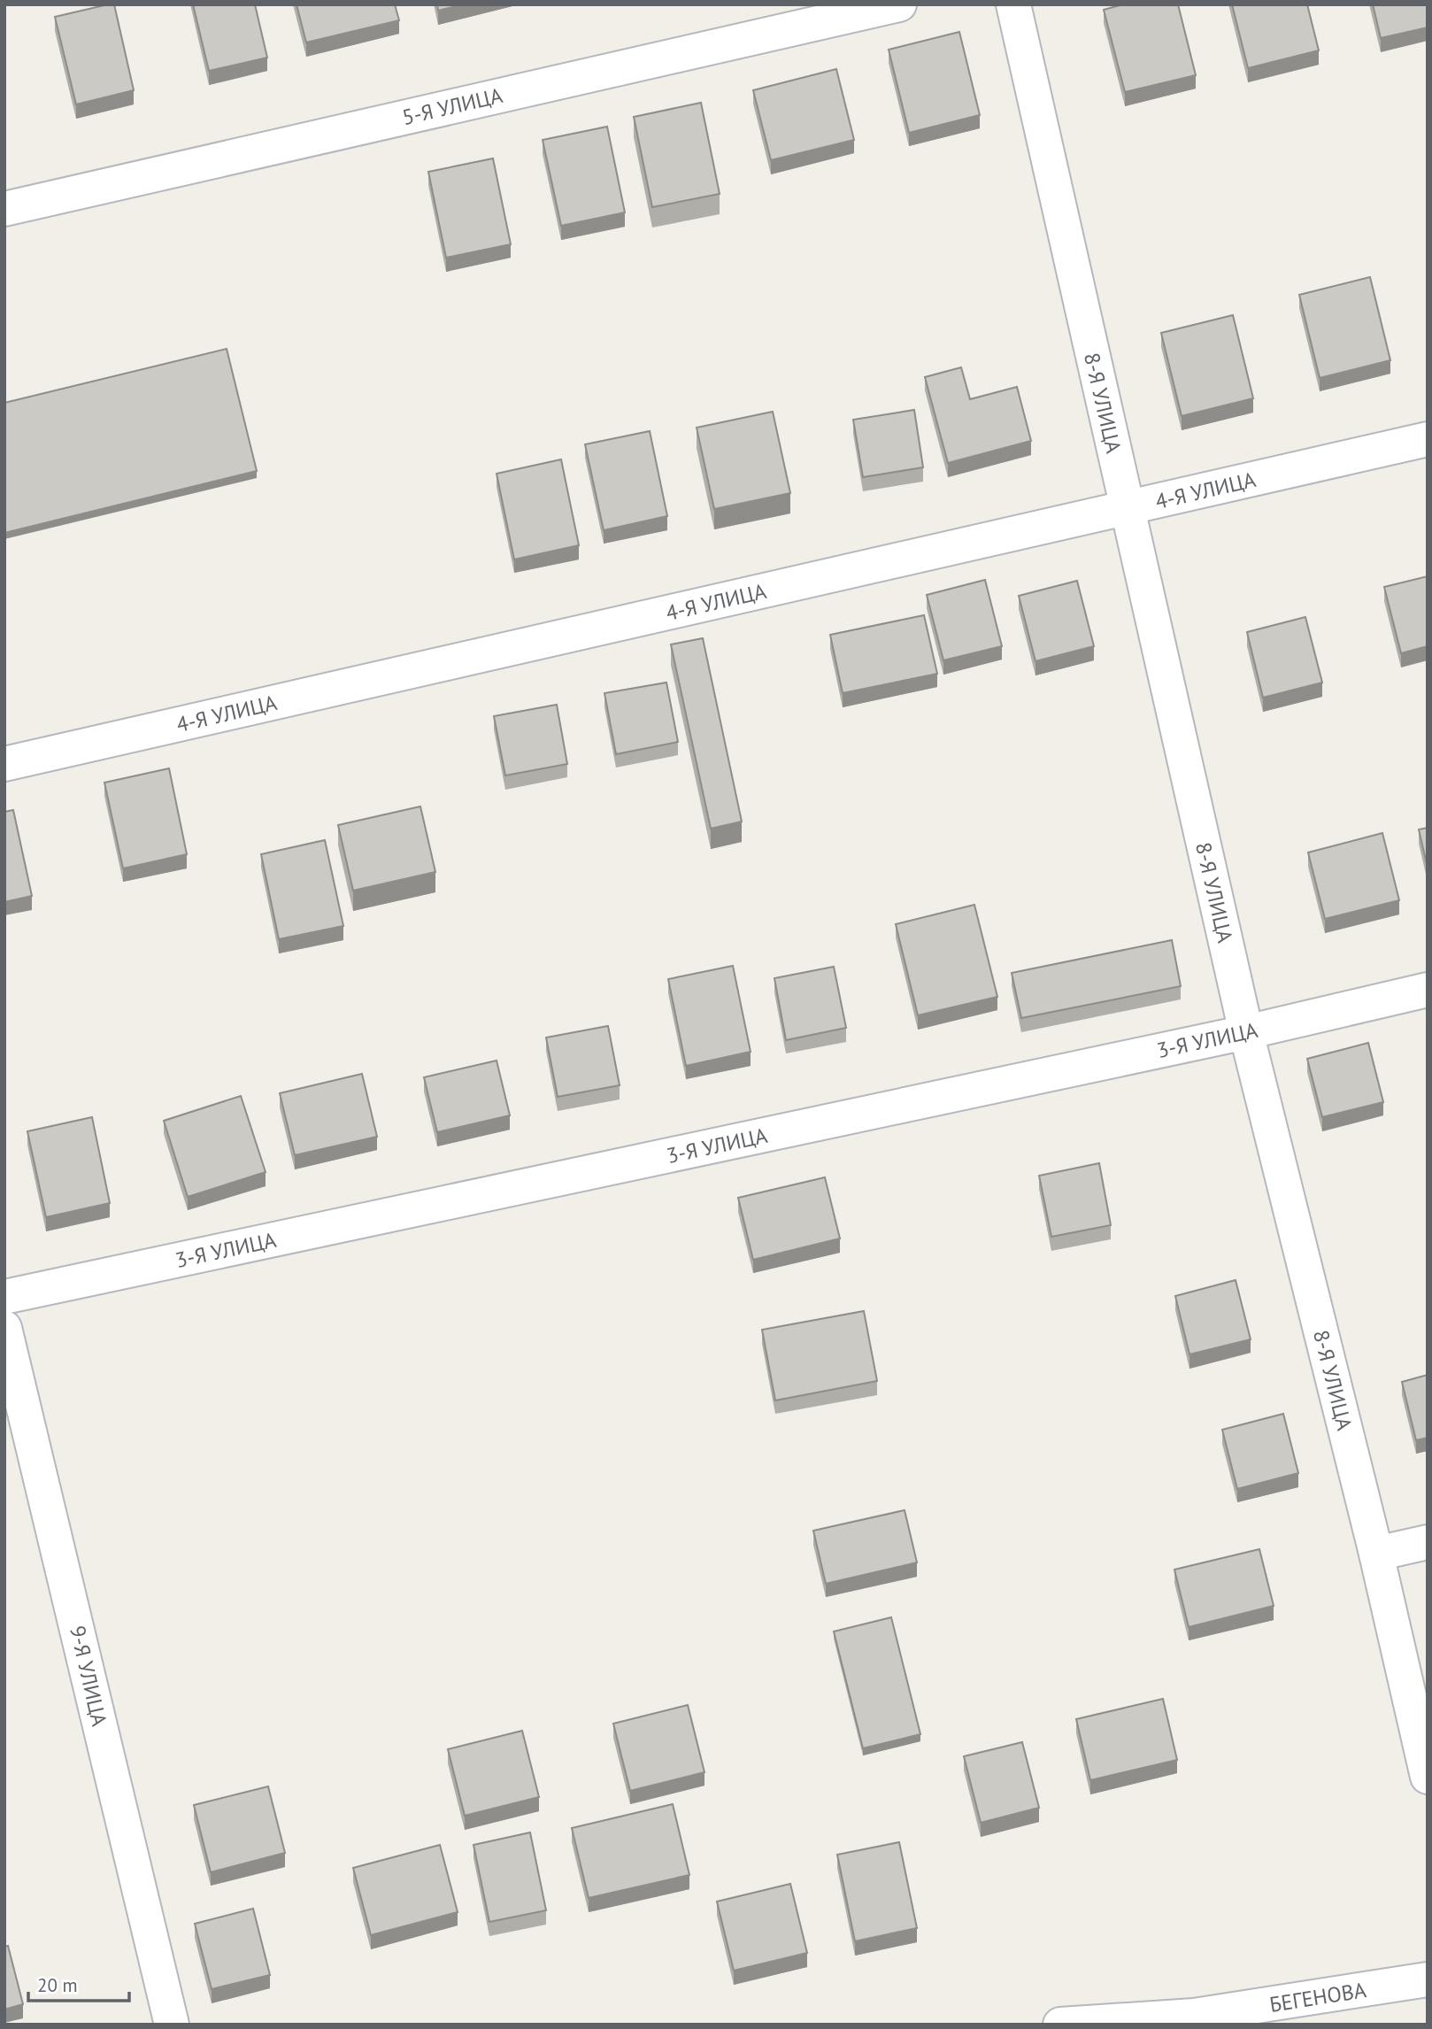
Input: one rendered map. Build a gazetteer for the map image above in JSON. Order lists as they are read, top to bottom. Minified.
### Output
{"streets":{"street":["5-Я УЛИЦА","8-Я УЛИЦА","4-Я УЛИЦА","3-Я УЛИЦА","9-Я УЛИЦА","БЕГЕНОВА"]},"crossings":[["8-Я УЛИЦА","4-Я УЛИЦА"],["8-Я УЛИЦА","3-Я УЛИЦА"]],"scale_bar":"20 m"}
